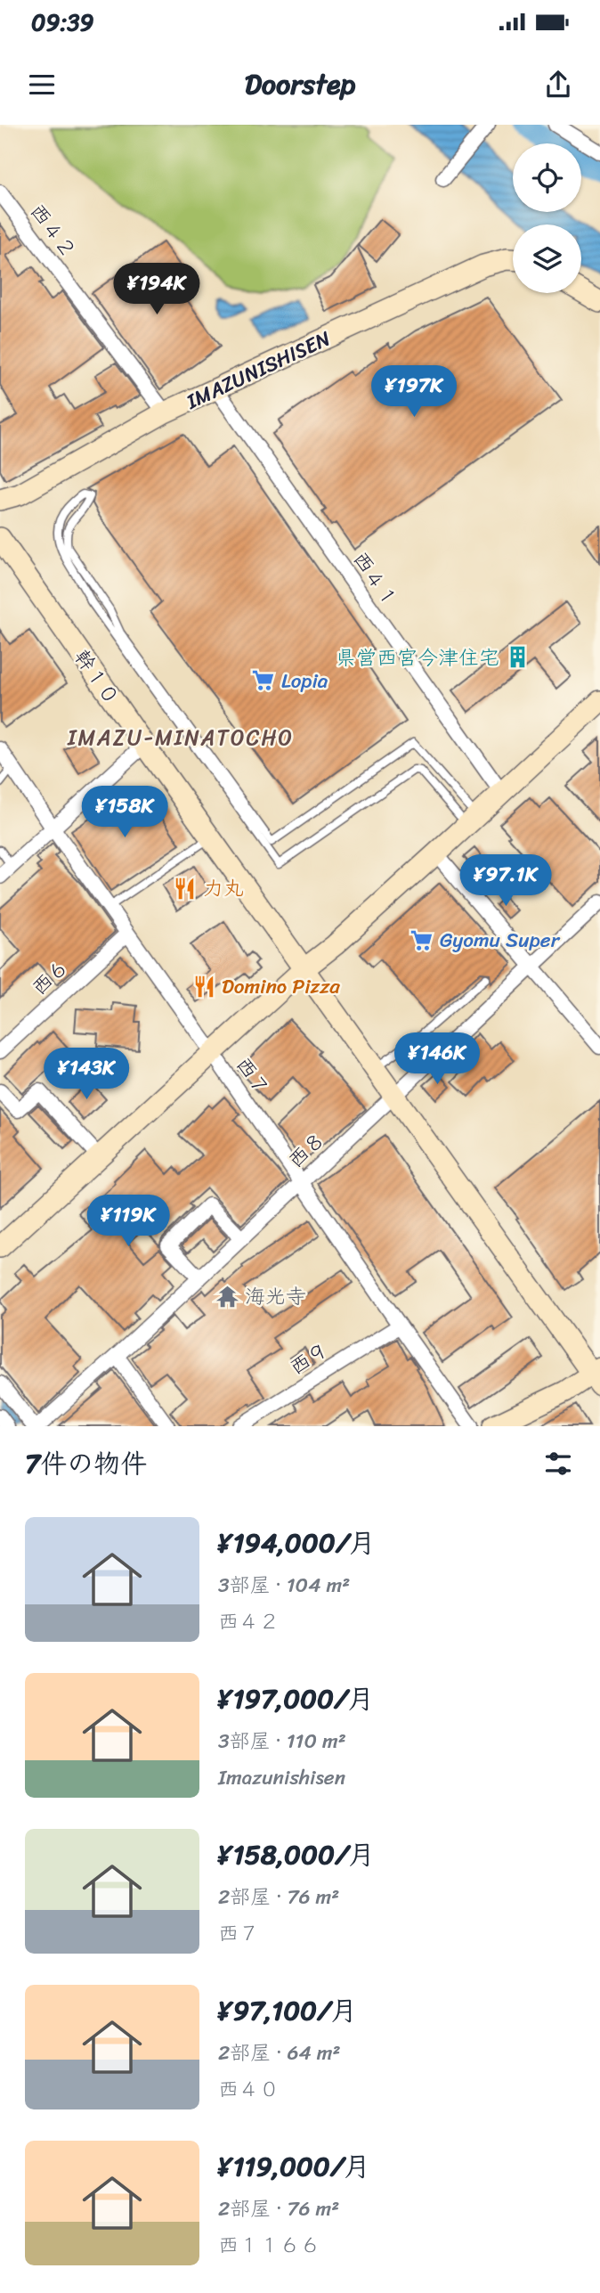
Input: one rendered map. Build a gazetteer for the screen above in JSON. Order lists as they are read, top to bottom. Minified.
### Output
{"streets":{"main road":["IMAZUNISHISEN","幹１０"],"street":["西４２","西４１","西６","西７","西８","西９"]},"crossings":[["西４２","IMAZUNISHISEN"],["IMAZUNISHISEN","西４１"],["幹１０","西８"],["西６","西７"],["西７","西８"],["西７","西９"]],"districts":["IMAZU-MINATOCHO"],"places":{"building":["県営西宮今津住宅"],"supermarket":["Lopia","Gyomu Super"],"restaurant":["力丸","Domino Pizza"],"temple":["海光寺"]},"page":{"status":"09:39","header":"Doorstep","price":["¥194K","¥197K","¥158K","¥97.1K","¥146K","¥143K","¥119K"],"heading":"7件の物件","list":[{"name":"¥194,000/月","note":"3部屋 · 104 m² · 西４２"},{"name":"¥197,000/月","note":"3部屋 · 110 m² · Imazunishisen"},{"name":"¥158,000/月","note":"2部屋 · 76 m² · 西７"},{"name":"¥97,100/月","note":"2部屋 · 64 m² · 西４０"},{"name":"¥119,000/月","note":"2部屋 · 76 m² · 西１１６６"}]}}
